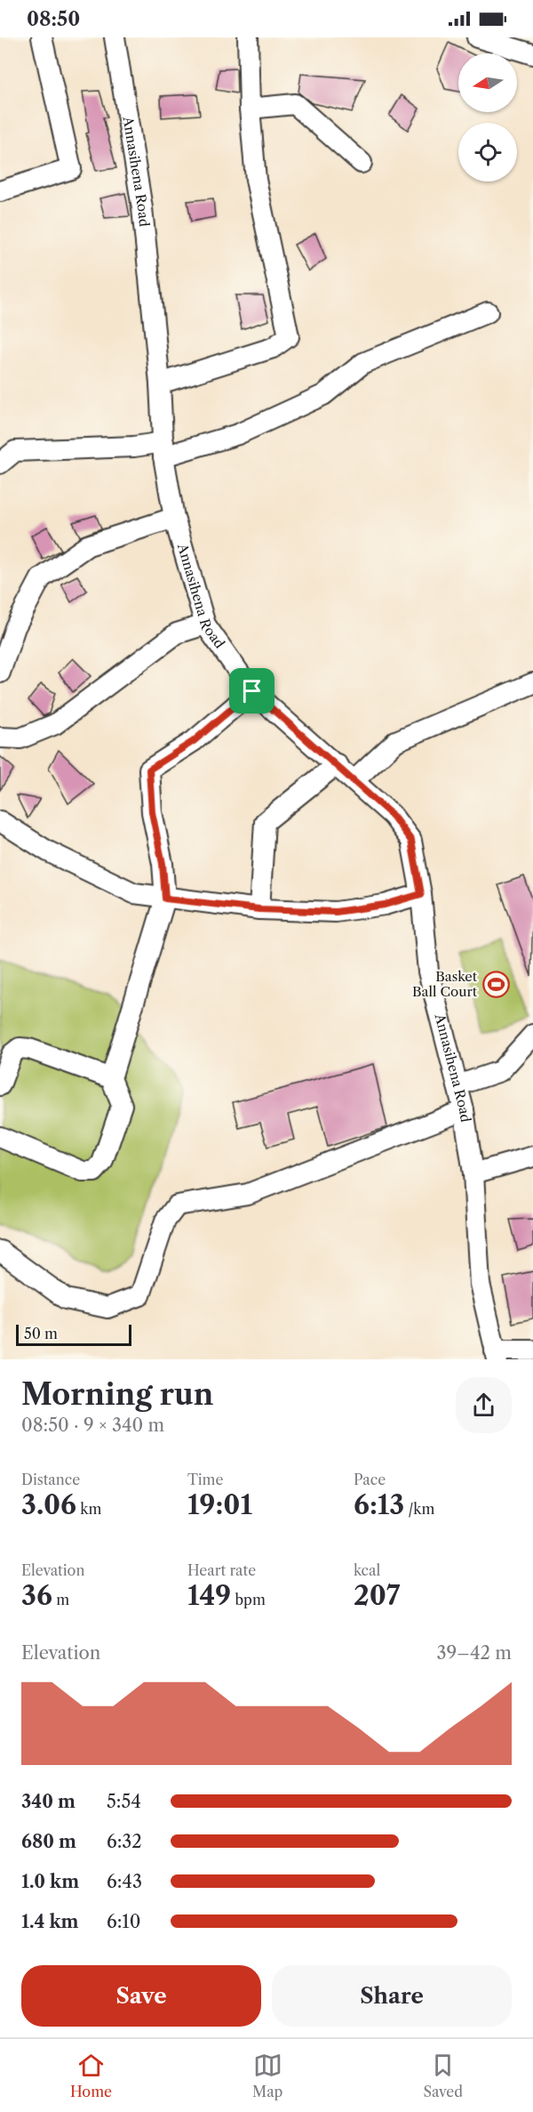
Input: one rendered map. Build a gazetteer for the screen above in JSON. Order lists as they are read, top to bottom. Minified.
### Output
{"streets":{"street":["Annasihena Road"]},"places":{"sports":["Basket Ball Court"]},"scale_bar":"50 m","north":"left","page":{"status":"08:50","scale":"50 m","heading":["Morning run","08:50 · 9 × 340 m"],"stats":[["Distance","3.06 km"],["Time","19:01"],["Pace","6:13 /km"],["Elevation","36 m"],["Heart rate","149 bpm"],["kcal","207"]],"chart":["Elevation","39–42 m"],"list":[{"name":"340 m","note":"5:54"},{"name":"680 m","note":"6:32"},{"name":"1.0 km","note":"6:43"},{"name":"1.4 km","note":"6:10"}],"buttons":["Save","Share"],"tabs":["Home","Map","Saved"]}}
